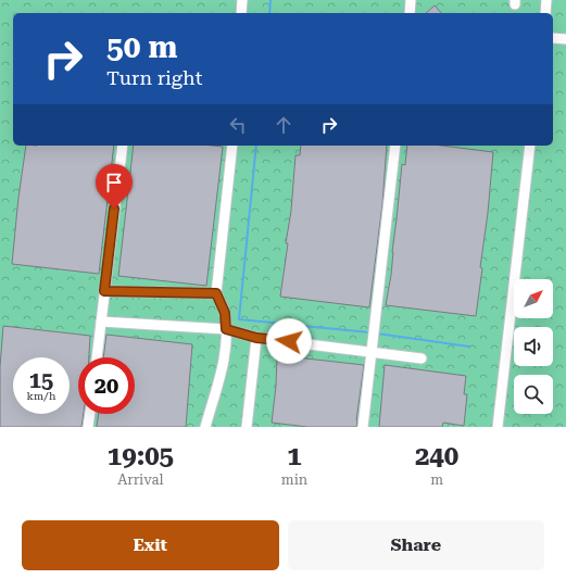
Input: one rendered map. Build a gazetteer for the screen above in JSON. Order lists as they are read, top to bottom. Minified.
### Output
{"north":"top right","page":{"turn":["50 m","Turn right"],"speed":"15 km/h","limit":"20","eta":["19:05","Arrival","1","min","240","m"],"buttons":["Exit","Share"]}}
